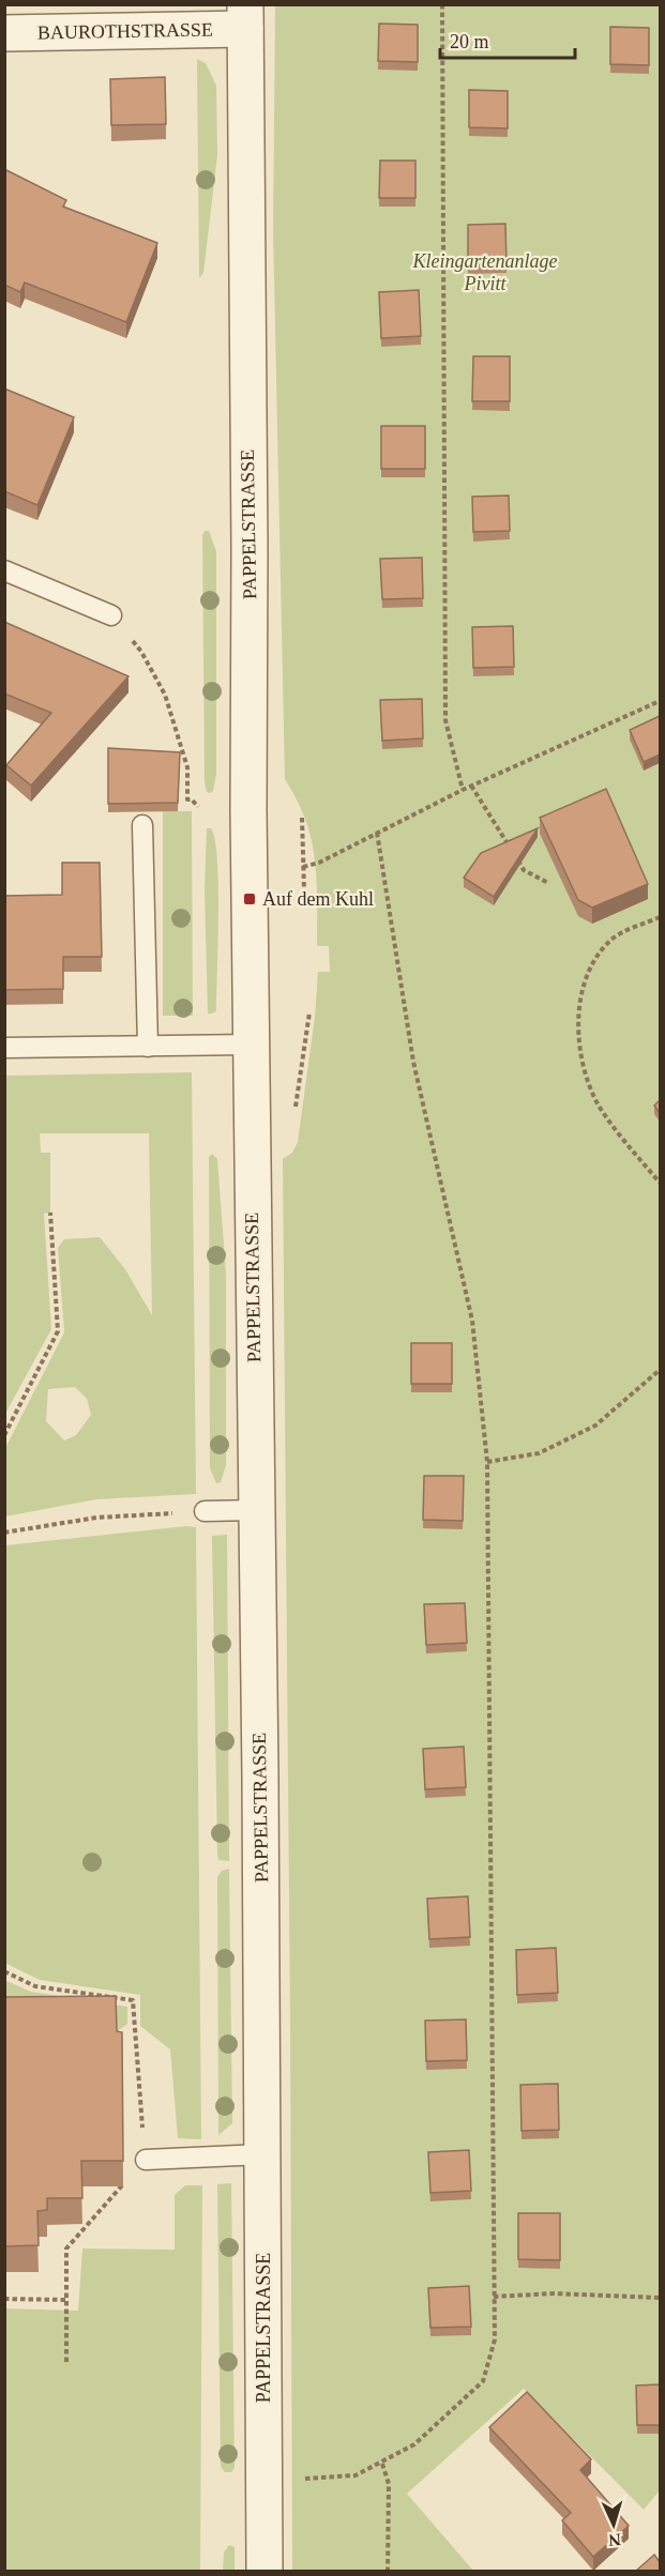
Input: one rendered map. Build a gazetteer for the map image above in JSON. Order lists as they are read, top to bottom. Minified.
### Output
{"streets":{"street":["BAUROTHSTRASSE","PAPPELSTRASSE"]},"crossings":[["BAUROTHSTRASSE","PAPPELSTRASSE"]],"parks":["Kleingartenanlage Pivitt"],"places":{"transit":["Auf dem Kuhl"]},"scale_bar":"20 m","north":"bottom"}
